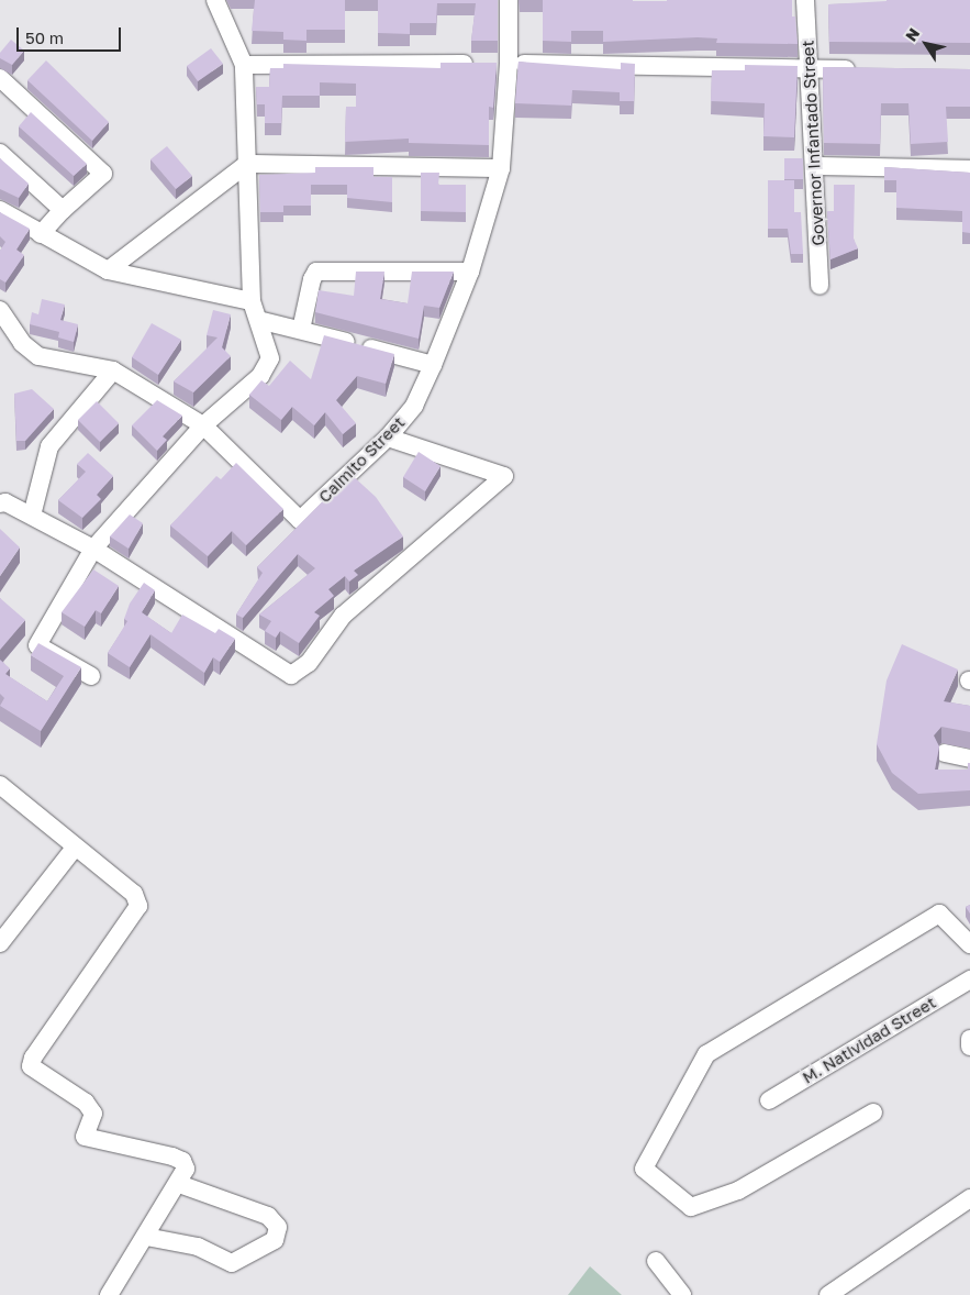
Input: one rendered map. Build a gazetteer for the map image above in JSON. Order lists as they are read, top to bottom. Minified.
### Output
{"streets":{"street":["Governor Infantado Street","Caimito Street","M. Natividad Street"]},"scale_bar":"50 m","north":"top left"}
